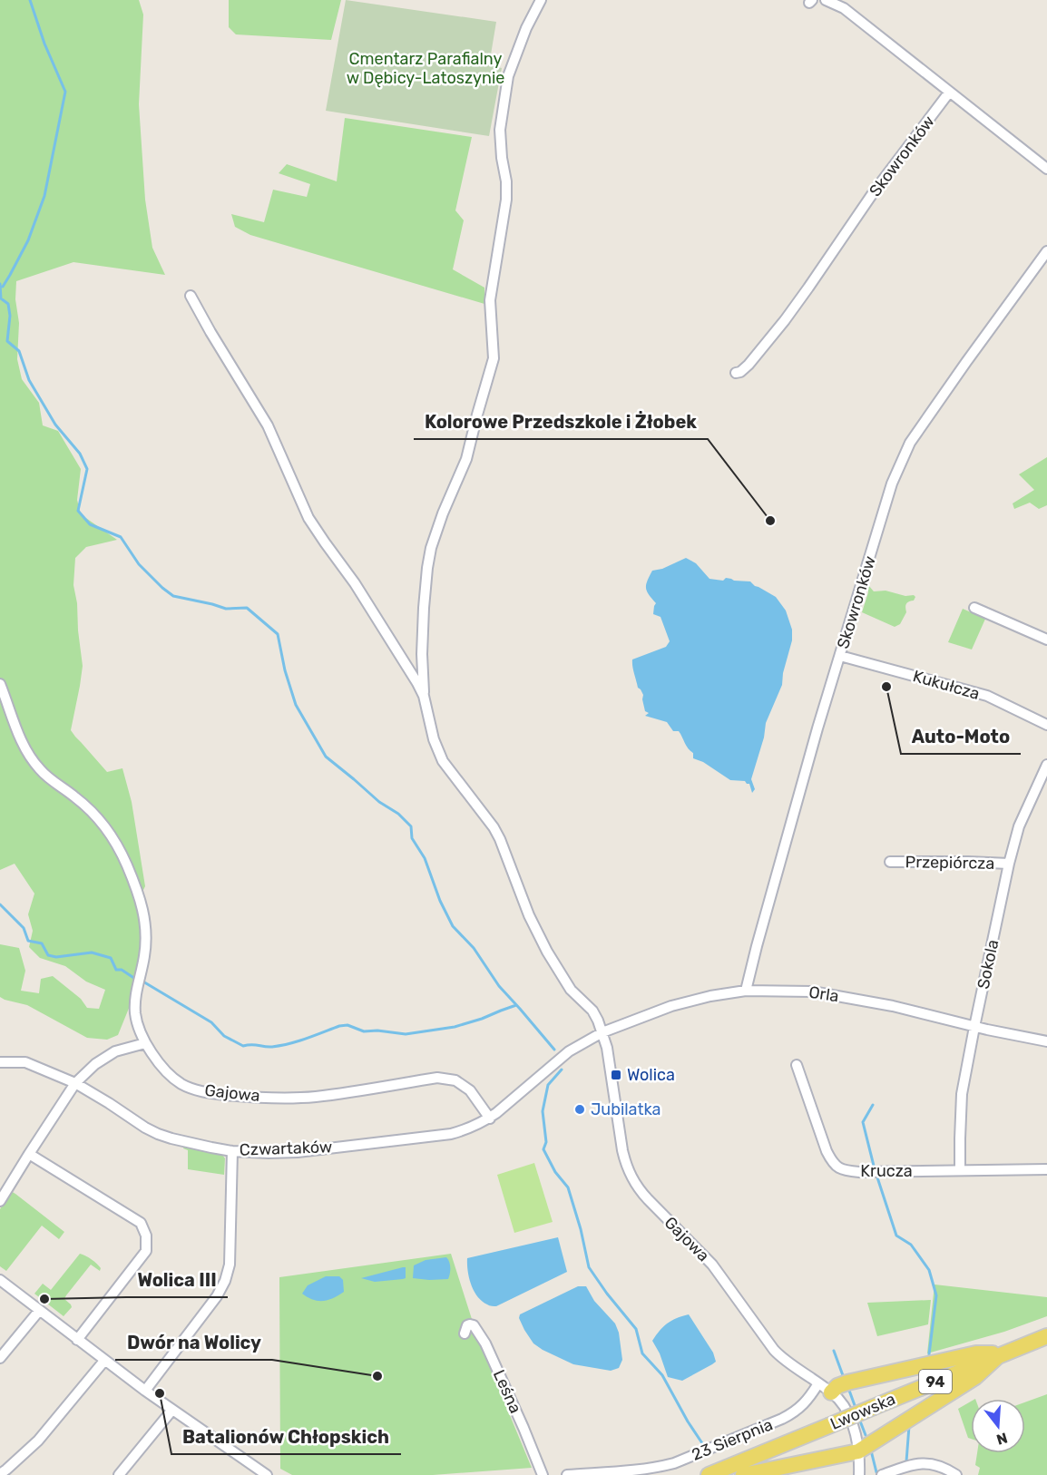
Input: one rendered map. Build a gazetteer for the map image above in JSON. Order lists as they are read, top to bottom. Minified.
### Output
{"streets":{"main road":["94","Lwowska"],"street":["Skowronków","Kukułcza","Przepiórcza","Sokola","Orla","Gajowa","Czwartaków","Krucza","Leśna","23 Sierpnia"]},"crossings":[["Skowronków","Kukułcza"],["Skowronków","Orla"],["Przepiórcza","Sokola"],["Sokola","Orla"],["Sokola","Krucza"],["Orla","Gajowa"],["Gajowa","Czwartaków"],["Gajowa","23 Sierpnia"]],"parks":["Cmentarz Parafialny w Dębicy-Latoszynie"],"places":{"other":["Kolorowe Przedszkole i Żłobek","Auto-Moto","Jubilatka","Wolica III","Dwór na Wolicy","Batalionów Chłopskich"],"transit":["Wolica"]},"north":"bottom"}
